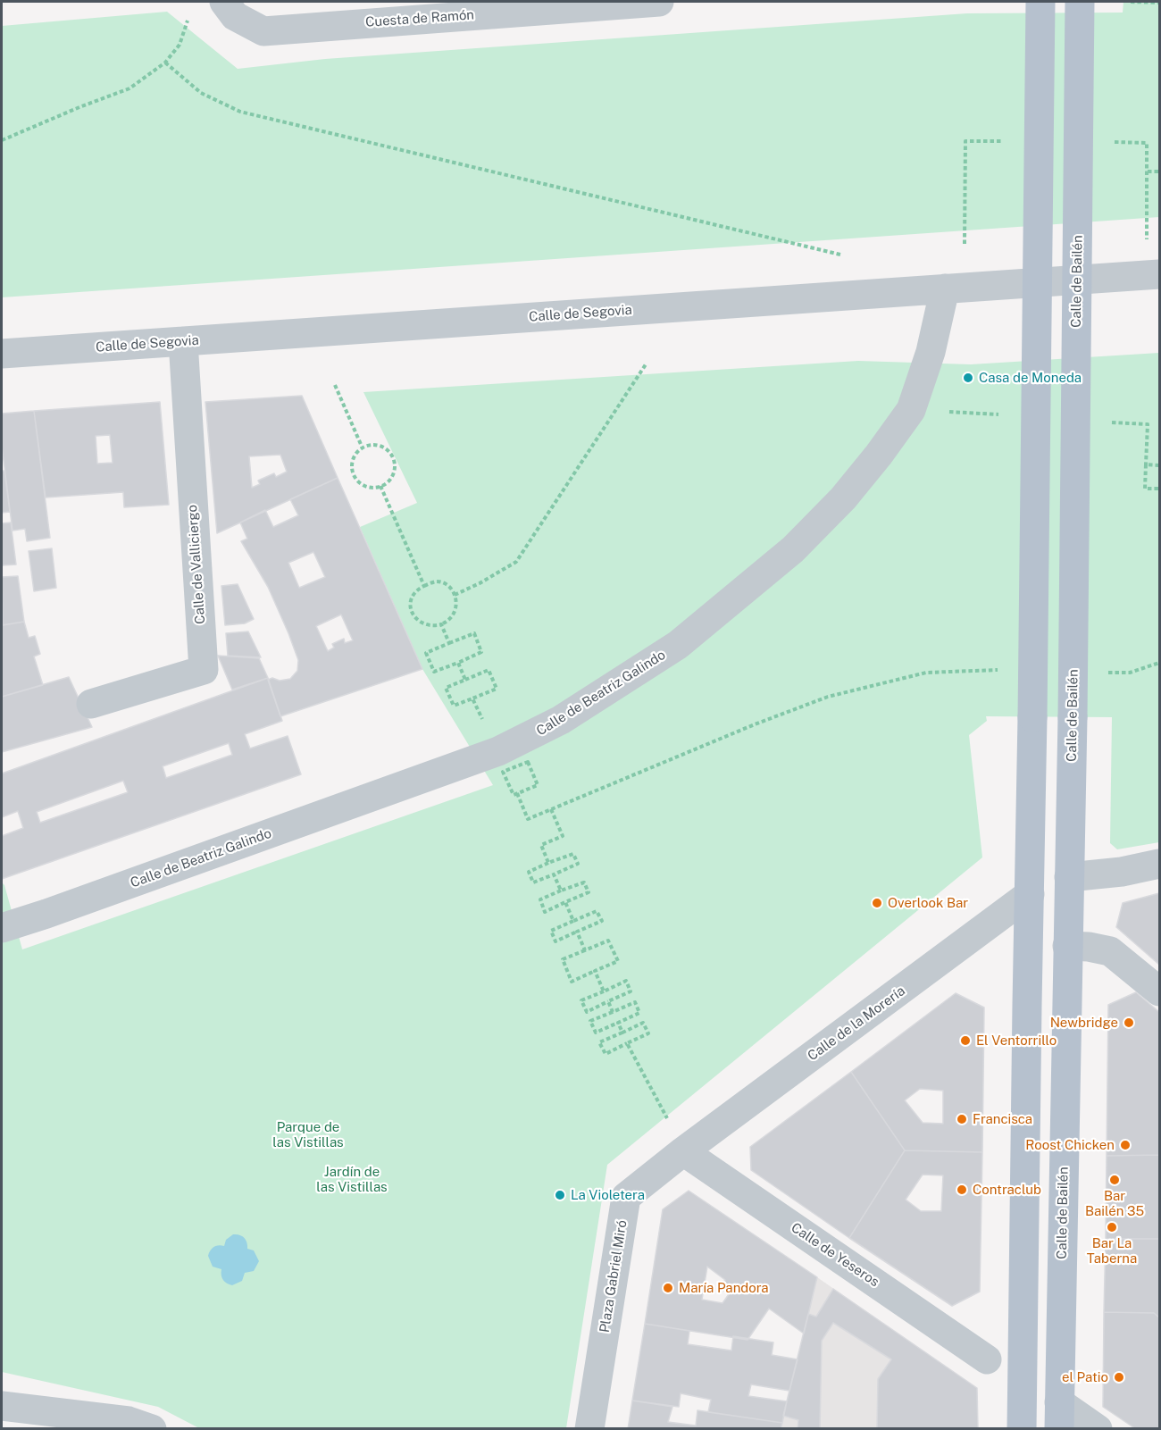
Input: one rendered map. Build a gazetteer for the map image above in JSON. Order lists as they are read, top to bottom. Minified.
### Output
{"streets":{"main road":["Calle de Bailén"],"street":["Cuesta de Ramón","Calle de Segovia","Calle de Valliciergo","Calle de Beatriz Galindo","Calle de la Morería","Calle de Yeseros","Plaza Gabriel Miró"]},"crossings":[["Calle de Segovia","Calle de Valliciergo"],["Calle de Segovia","Calle de Beatriz Galindo"],["Calle de la Morería","Calle de Yeseros"],["Calle de la Morería","Plaza Gabriel Miró"],["Calle de Yeseros","Plaza Gabriel Miró"]],"parks":["Parque de las Vistillas","Jardín de las Vistillas"],"places":["Casa de Moneda","Overlook Bar","Newbridge","El Ventorrillo","Francisca","Roost Chicken","Bar Bailén 35","Contraclub","La Violetera","Bar La Taberna","María Pandora","el Patio"]}
